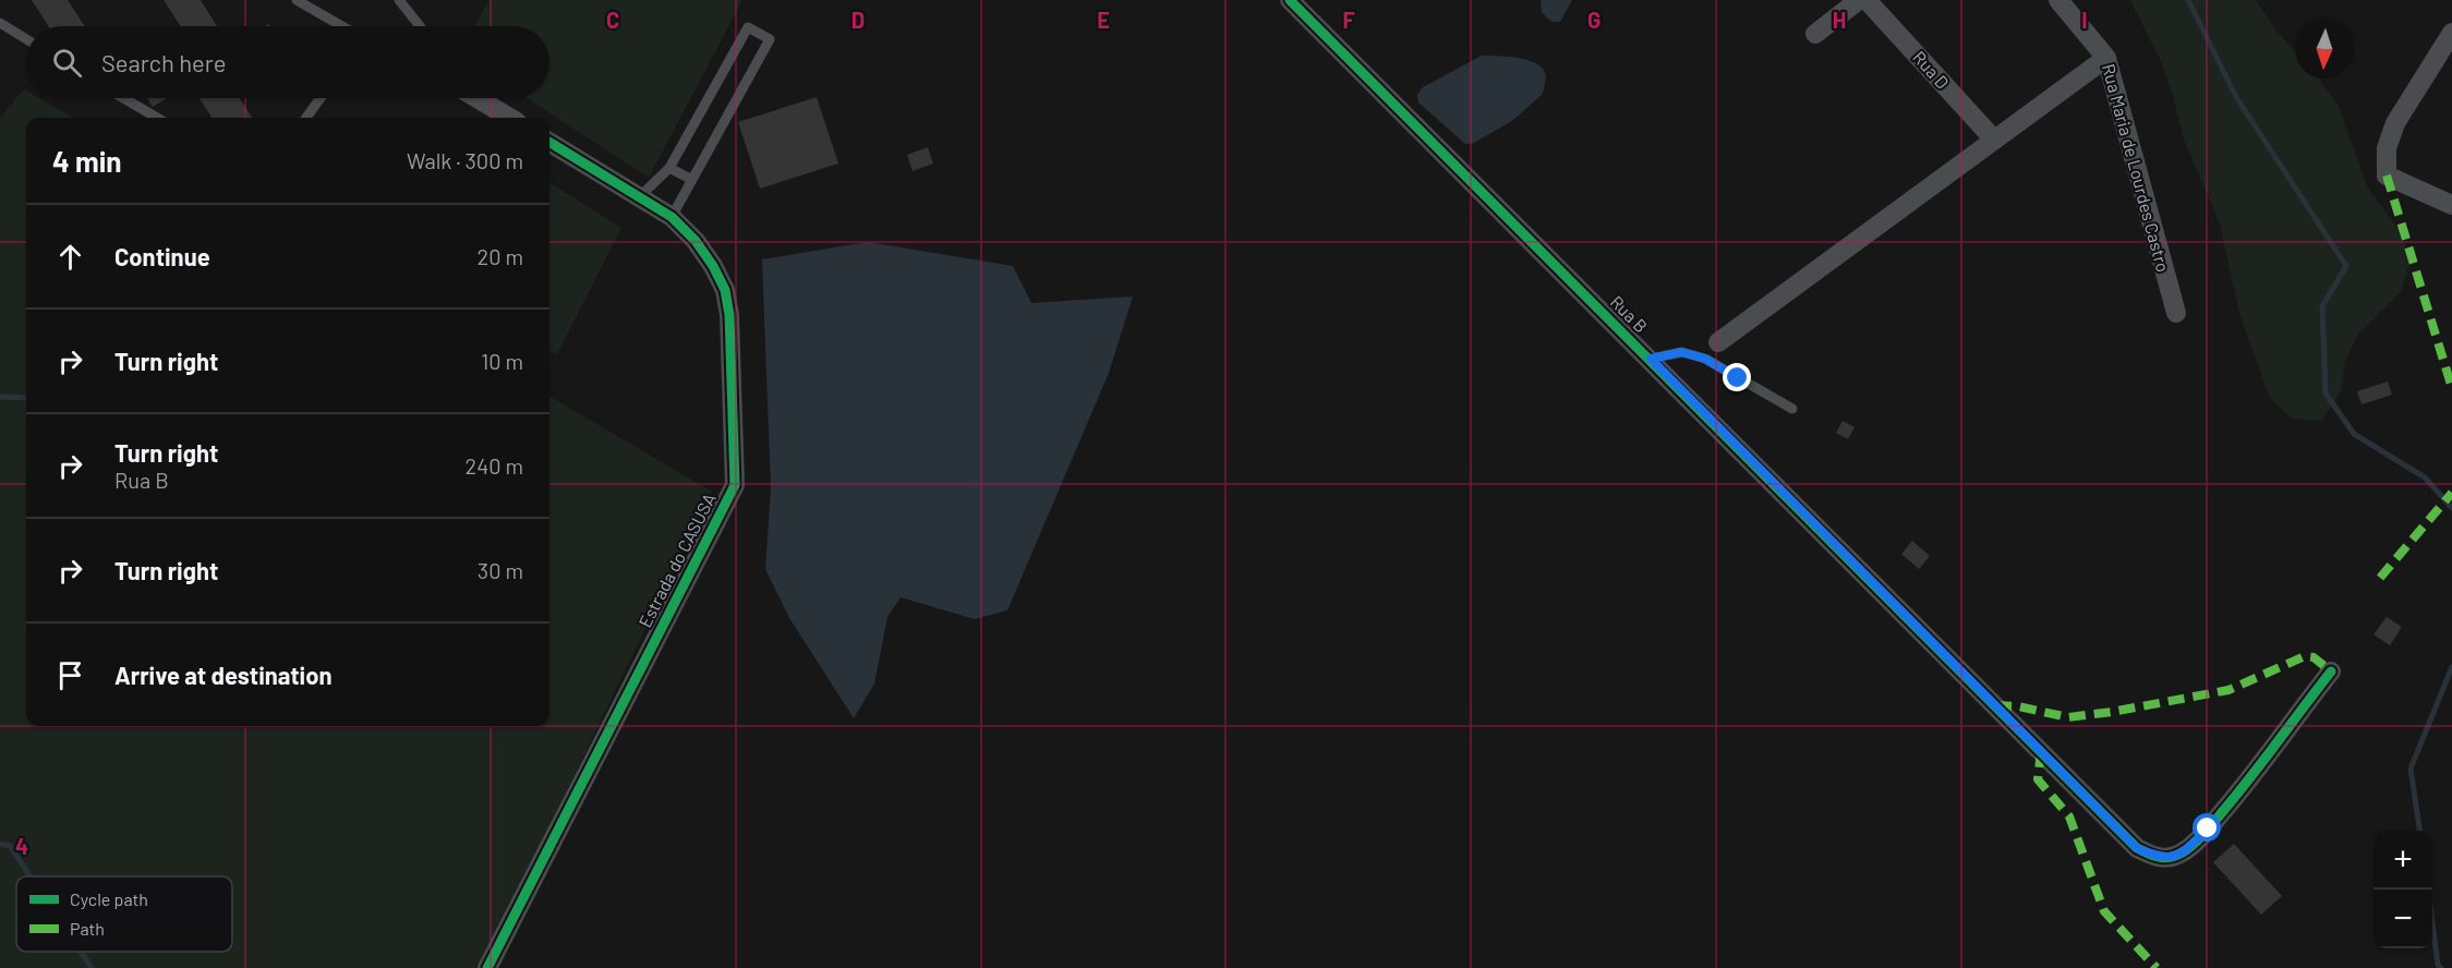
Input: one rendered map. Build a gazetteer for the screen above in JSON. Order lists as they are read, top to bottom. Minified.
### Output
{"streets":{"street":["Rua D","Rua Maria de Lourdes Castro","Rua B","Estrada do CASUSA"]},"legend":["Cycle path","Path"],"north":"bottom","page":{"search":"Search here","heading":["4 min","Walk · 300 m"],"list":[["Continue","20 m"],["Turn right","10 m"],["Turn right","Rua B","240 m"],["Turn right","30 m"],"Arrive at destination"],"map_buttons":["+","−"]},"grid":{"columns":["C","D","E","F","G","H","I"],"rows":["4"]}}
